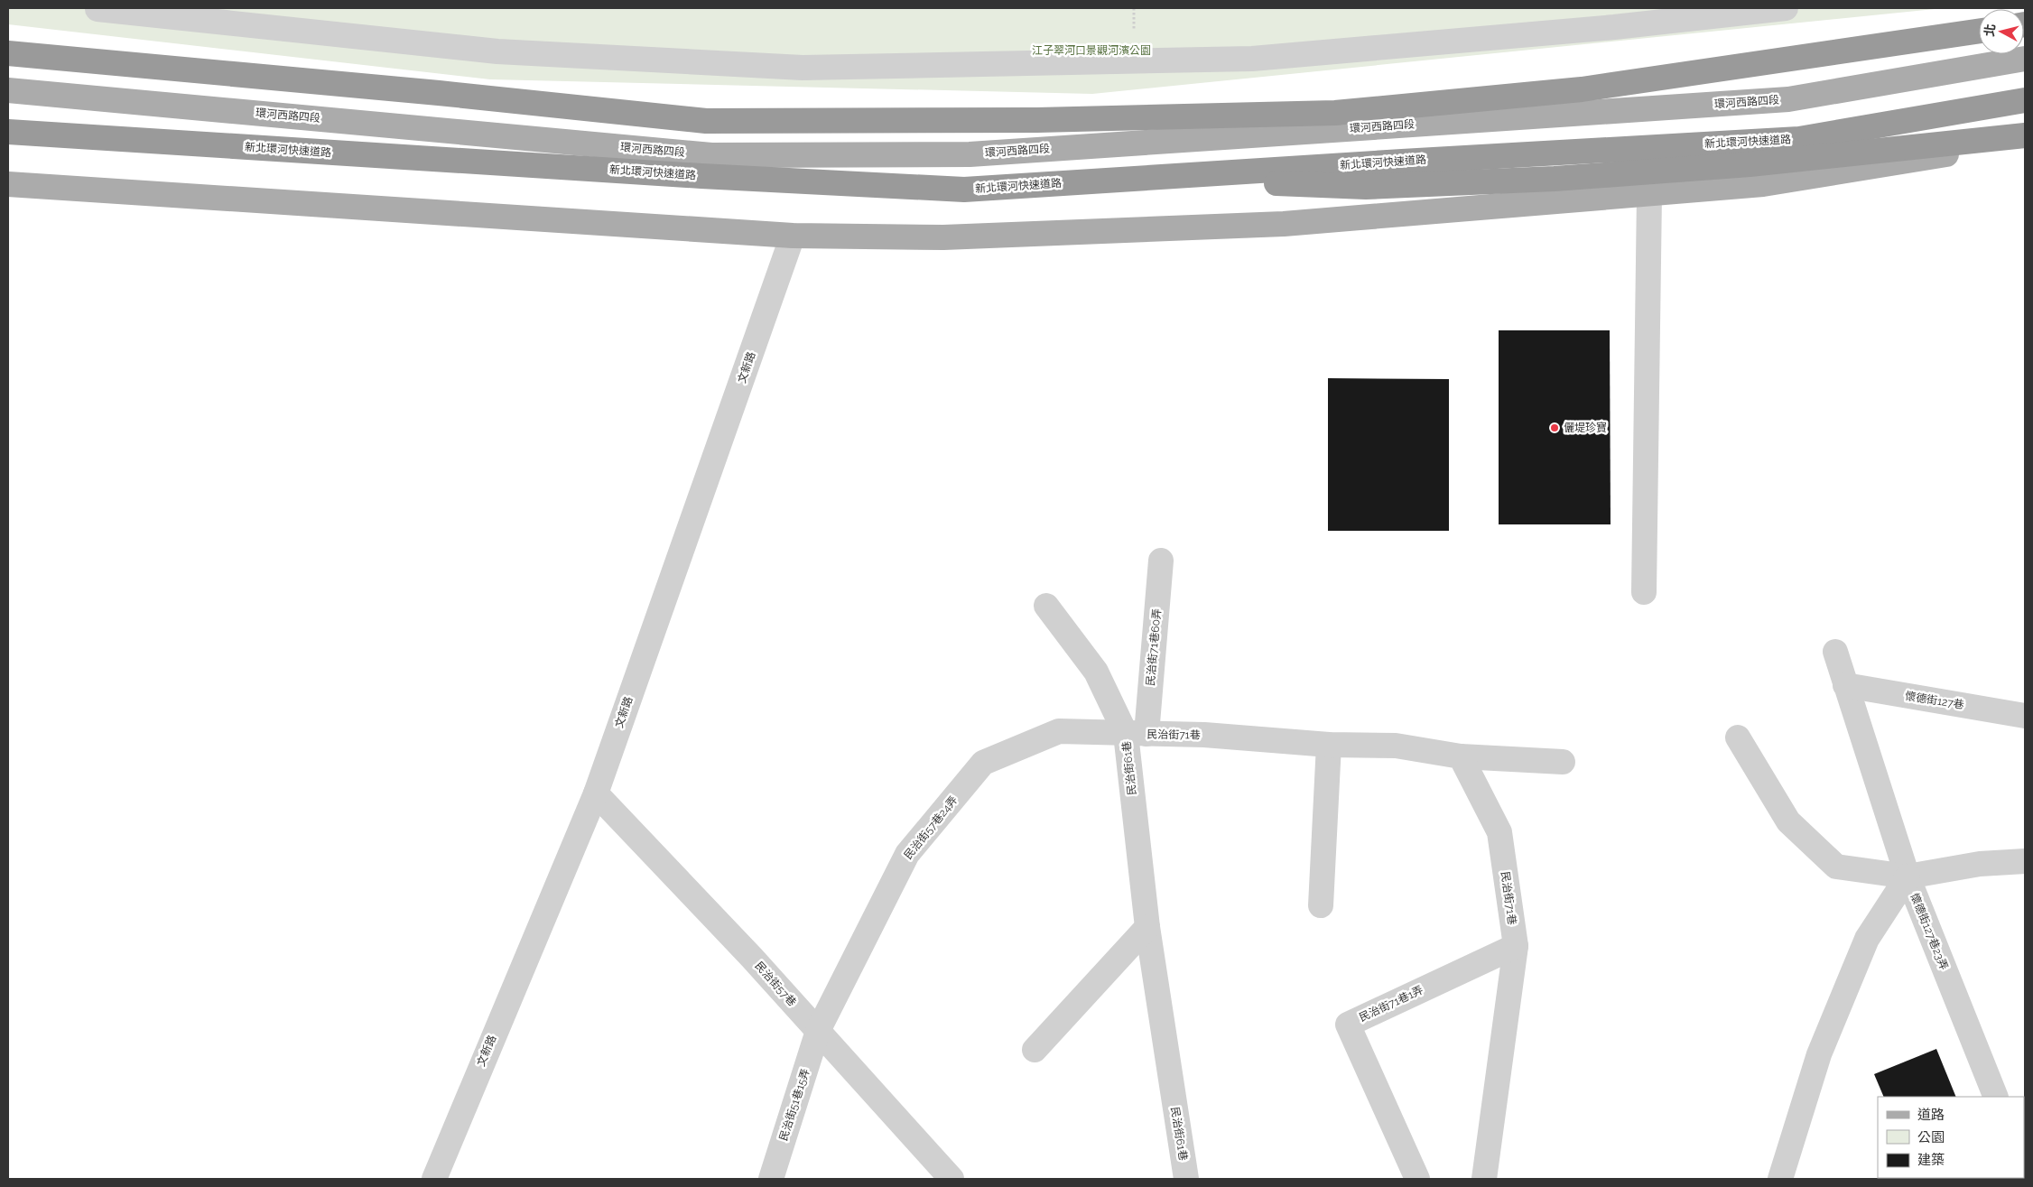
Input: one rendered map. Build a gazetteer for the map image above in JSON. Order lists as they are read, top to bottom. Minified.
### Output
{"streets":{"highway":["新北環河快速道路"],"main road":["環河西路四段"],"street":["文新路","民治街71巷60弄","懷德街127巷","民治街71巷","民治街61巷","民治街57巷24弄","懷德街127巷23弄","民治街57巷","民治街71巷1弄","民治街51巷15弄"]},"crossings":[["文新路","民治街57巷"],["民治街71巷60弄","民治街71巷"],["民治街71巷60弄","民治街61巷"],["民治街71巷60弄","民治街57巷24弄"],["民治街71巷","民治街61巷"],["民治街71巷","民治街57巷24弄"],["民治街71巷","民治街71巷1弄"],["民治街61巷","民治街57巷24弄"],["民治街57巷24弄","民治街57巷"],["民治街57巷24弄","民治街51巷15弄"],["民治街57巷","民治街51巷15弄"]],"parks":["江子翠河口景觀河濱公園"],"places":["儷堤珍寶"],"legend":["道路","公園","建築"],"north":"left"}
